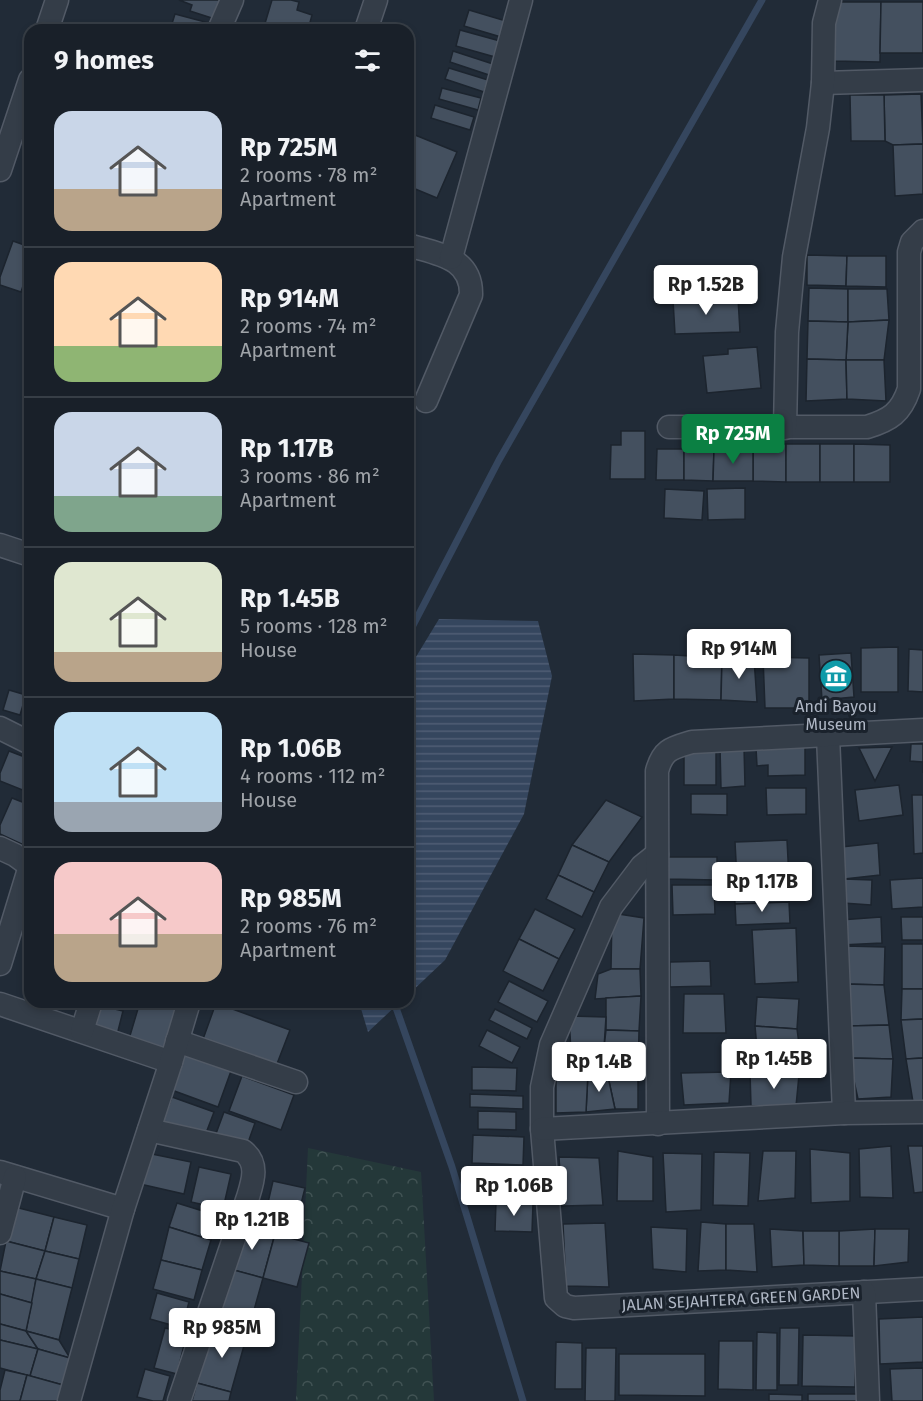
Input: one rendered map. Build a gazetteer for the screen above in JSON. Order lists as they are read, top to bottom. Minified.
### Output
{"streets":{"street":["JALAN SEJAHTERA GREEN GARDEN"]},"places":{"museum":["Andi Bayou Museum"]},"page":{"heading":"9 homes","list":[{"name":"Rp 725M","note":"2 rooms · 78 m² · Apartment"},{"name":"Rp 914M","note":"2 rooms · 74 m² · Apartment"},{"name":"Rp 1.17B","note":"3 rooms · 86 m² · Apartment"},{"name":"Rp 1.45B","note":"5 rooms · 128 m² · House"},{"name":"Rp 1.06B","note":"4 rooms · 112 m² · House"},{"name":"Rp 985M","note":"2 rooms · 76 m² · Apartment"}],"price":["Rp 1.52B","Rp 725M","Rp 914M","Rp 1.17B","Rp 1.45B","Rp 1.4B","Rp 1.06B","Rp 1.21B","Rp 985M"]}}
